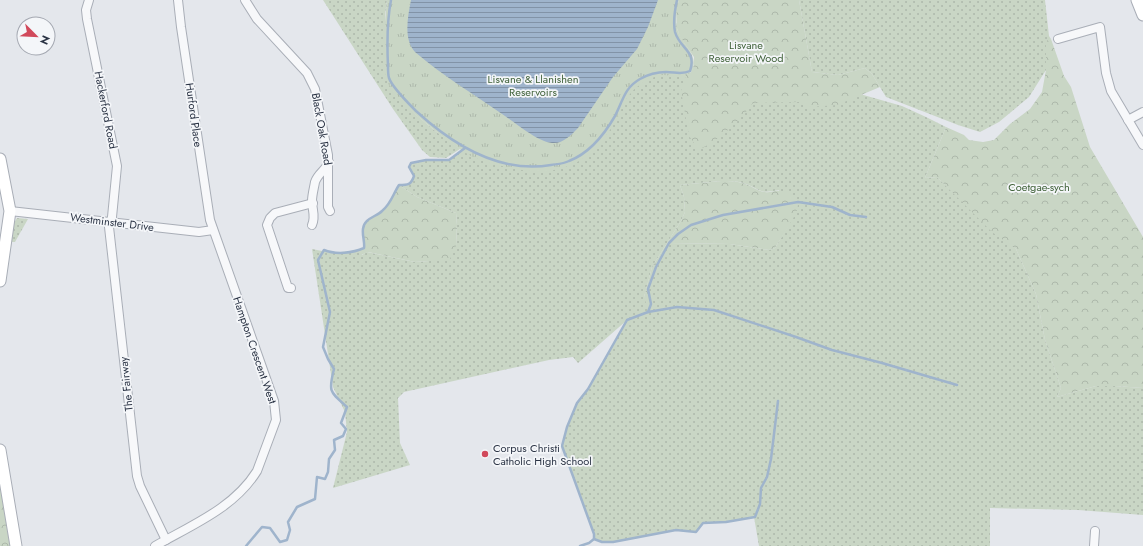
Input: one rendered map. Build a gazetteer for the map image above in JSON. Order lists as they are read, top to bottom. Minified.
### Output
{"streets":{"street":["Hackerford Road","Hurford Place","Black Oak Road","Westminster Drive","Hampton Crescent West","The Fairway"]},"crossings":[["Hackerford Road","Westminster Drive"],["Hackerford Road","The Fairway"],["Hurford Place","Westminster Drive"],["Hurford Place","Hampton Crescent West"],["Westminster Drive","Hampton Crescent West"],["Westminster Drive","The Fairway"],["Hampton Crescent West","The Fairway"]],"parks":["Lisvane Reservoir Wood","Lisvane & Llanishen Reservoirs","Coetgae-sych"],"places":["Corpus Christi Catholic High School"],"north":"bottom right"}
